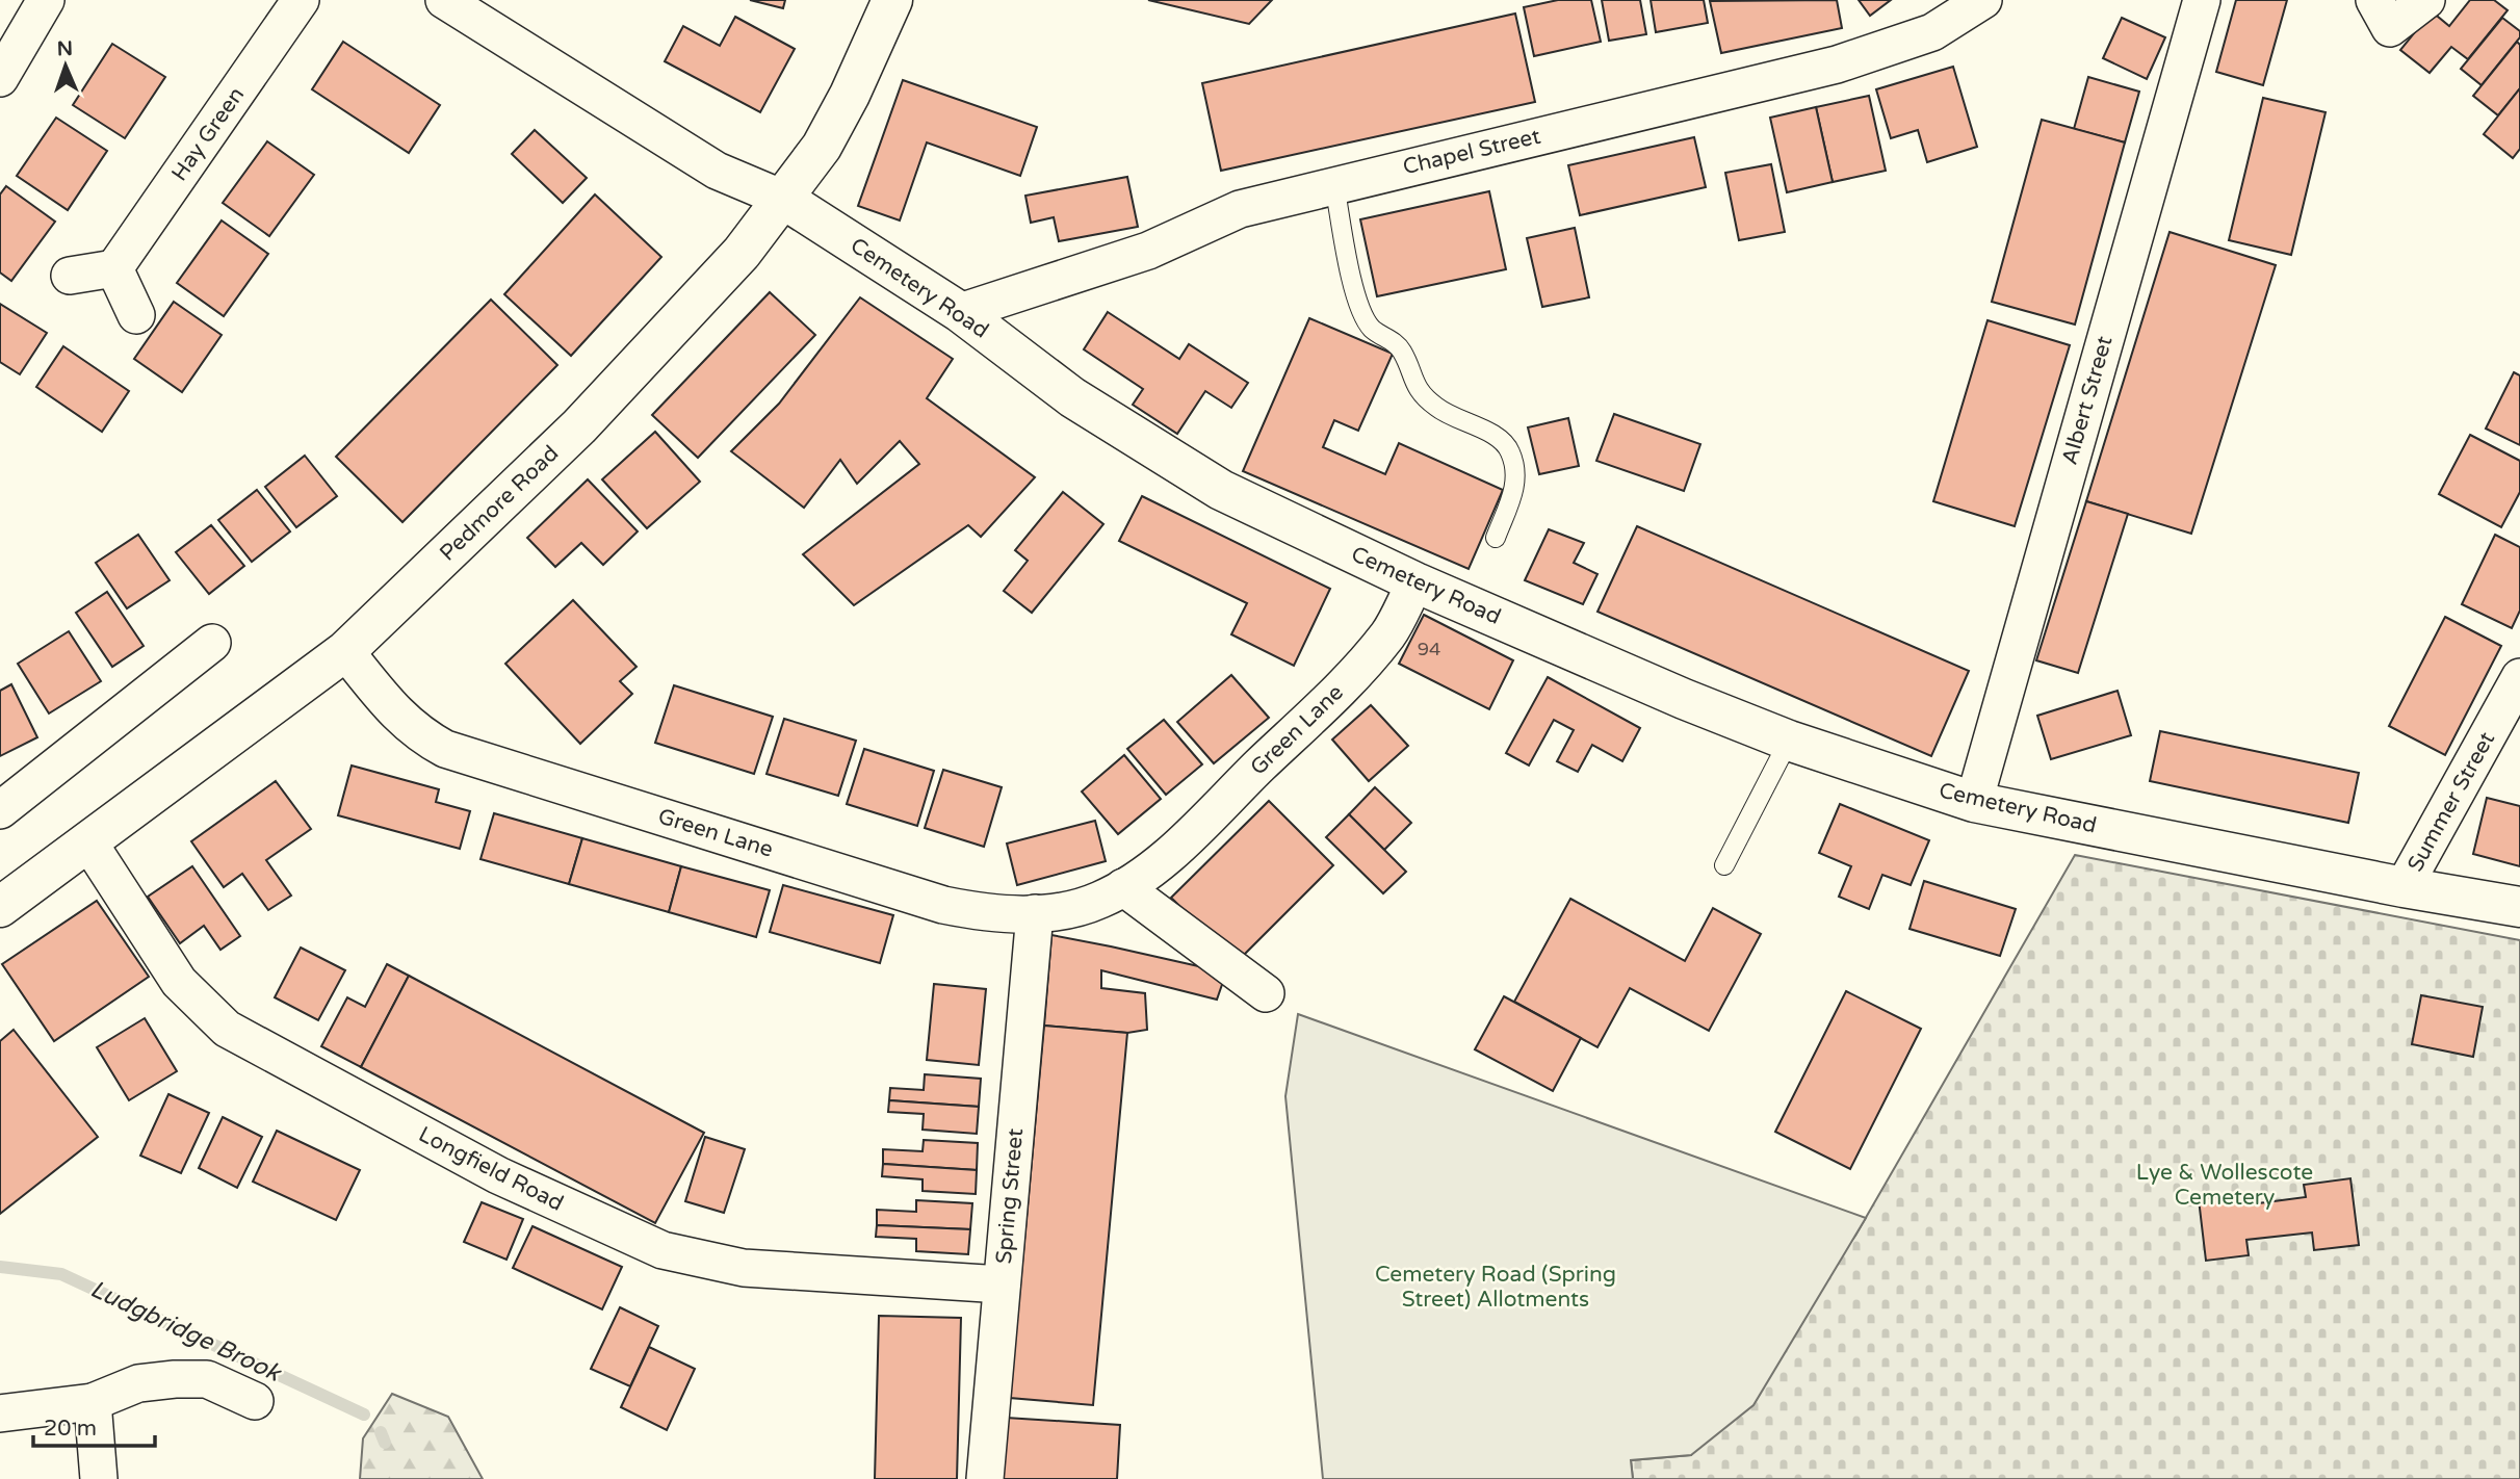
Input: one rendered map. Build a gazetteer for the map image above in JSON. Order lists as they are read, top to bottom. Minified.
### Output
{"streets":{"main road":["Cemetery Road","Pedmore Road"],"street":["Hay Green","Chapel Street","Albert Street","Green Lane","Summer Street","Longfield Road","Spring Street"]},"crossings":[["Chapel Street","Cemetery Road"],["Cemetery Road","Albert Street"],["Cemetery Road","Pedmore Road"],["Cemetery Road","Green Lane"],["Cemetery Road","Summer Street"],["Pedmore Road","Green Lane"],["Pedmore Road","Longfield Road"],["Green Lane","Spring Street"],["Longfield Road","Spring Street"]],"water":["Ludgbridge Brook"],"parks":["Lye & Wollescote Cemetery","Cemetery Road (Spring Street) Allotments"],"house_numbers":["94"],"scale_bar":"20 m","north":"top"}
